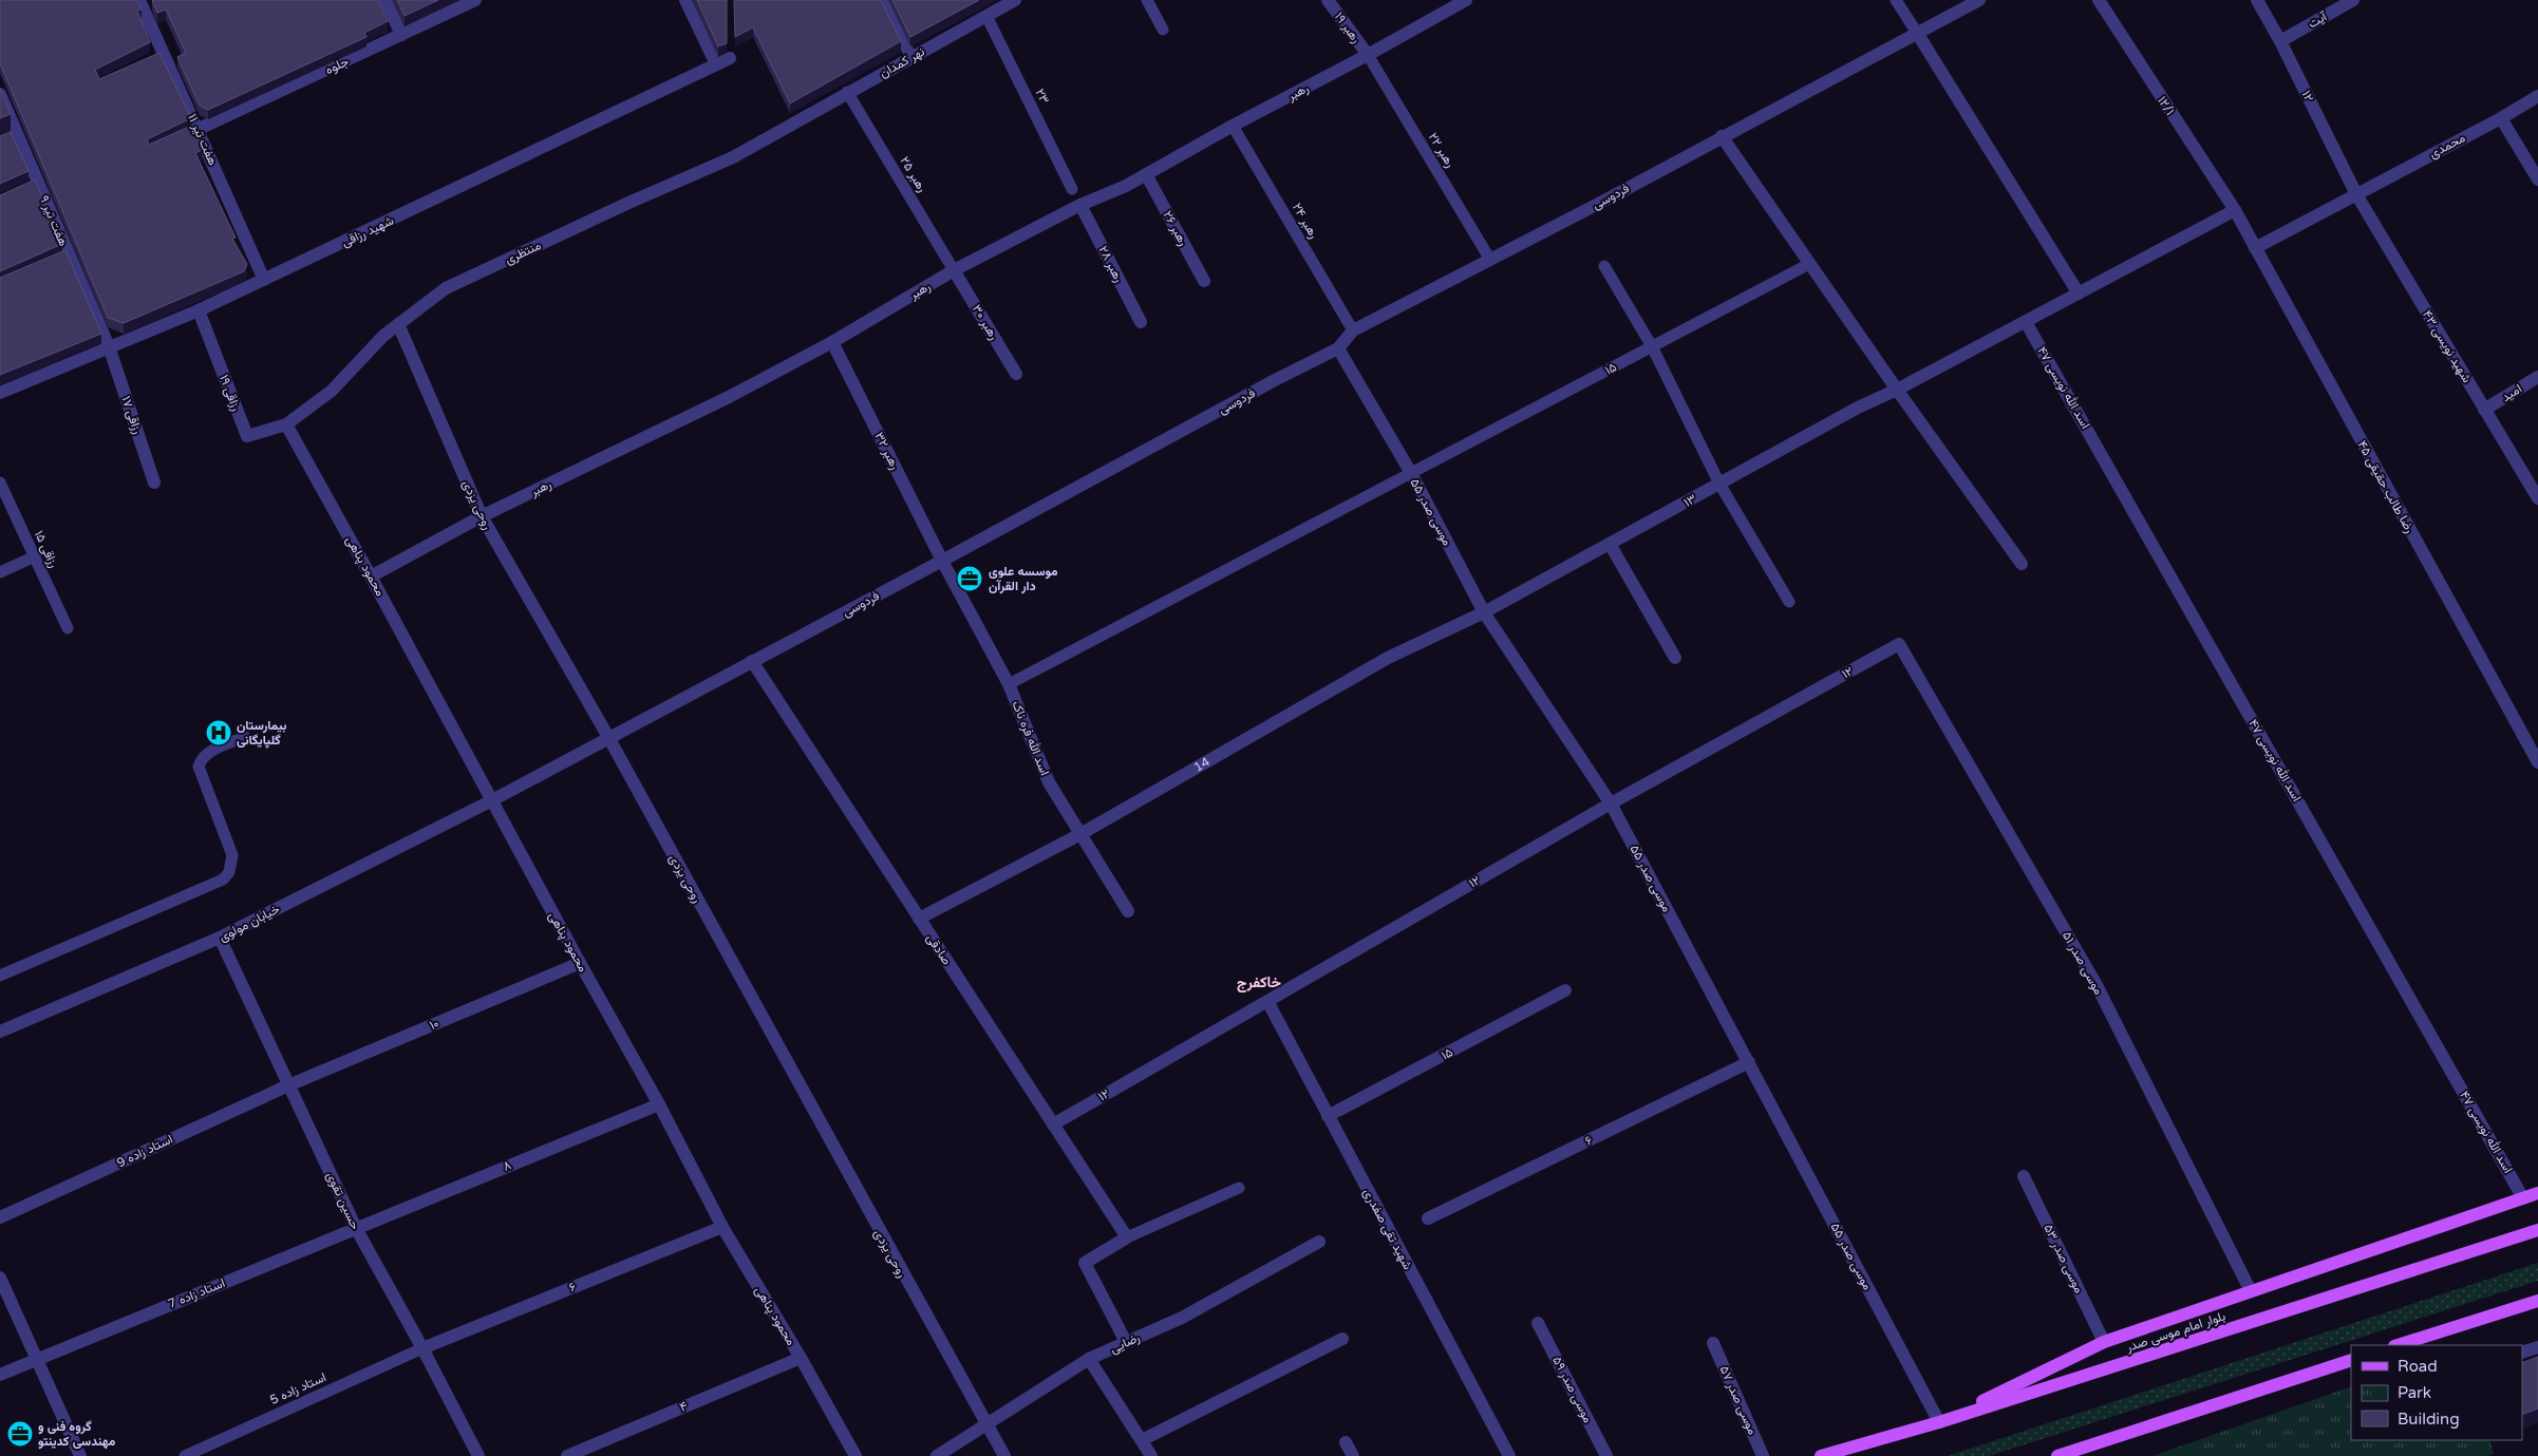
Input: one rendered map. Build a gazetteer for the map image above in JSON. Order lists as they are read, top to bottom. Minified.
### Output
{"streets":{"main road":["بلوار امام موسی صدر"],"street":["آیت","رهبر ۱۹","نهر کمدان","جلوه","رهبر","۱۲","۱۲/۱","هفت تیر ۱۱","محمدی","فردوسی","هفت تیر ۹","رهبر ۲۶","شهید رزاقی","منتظری","رهبر ۲۸","رهبر ۳۰","۴۳ شهید نویسی","۱۵","۴۷ اسد الله نویسی","رزاقی ۱۹","امید","رزاقی ۱۷","رهبر ۳۲","۴۵ رضا طالب حقیقی","۱۳","روحی یزدی","موسی صدر ۵۵","محمود پناهی","اسد الله فره ناک","14","خیابان مولوی","صادقی","موسی صدر ۵۱","۱۰","۶","استاد زاده 9","۸","حسین تقوی","شهید تقی صفدری","موسی صدر ۵۳","استاد زاده 7","رضایی","موسی صدر ۵۹","موسی صدر ۵۷","۴"],"lane":["۲۳","رهبر ۲۲","رهبر ۲۵","رهبر ۲۴","رزاقی ۱۵","استاد زاده 5"]},"crossings":[["آیت","۱۲"],["رهبر ۱۹","رهبر"],["رهبر ۱۹","رهبر ۲۲"],["نهر کمدان","۲۳"],["نهر کمدان","رهبر ۲۵"],["نهر کمدان","منتظری"],["جلوه","هفت تیر ۱۱"],["رهبر","رهبر ۲۲"],["رهبر","رهبر ۲۵"],["رهبر","رهبر ۲۴"],["رهبر","رهبر ۲۶"],["رهبر","رهبر ۲۸"],["رهبر","رهبر ۳۰"],["رهبر","رهبر ۳۲"],["رهبر","روحی یزدی"],["رهبر","محمود پناهی"],["۱۲","محمدی"],["۱۲","۴۳ شهید نویسی"],["۱۲","موسی صدر ۵۵"],["۱۲","صادقی"],["۱۲","موسی صدر ۵۱"],["۱۲","شهید تقی صفدری"],["۱۲/۱","۴۵ رضا طالب حقیقی"],["۱۲/۱","۱۳"],["هفت تیر ۱۱","شهید رزاقی"],["محمدی","۴۳ شهید نویسی"],["محمدی","۴۵ رضا طالب حقیقی"],["رهبر ۲۲","فردوسی"],["رهبر ۲۵","رهبر ۳۰"],["فردوسی","رهبر ۲۴"],["فردوسی","رهبر ۳۲"],["فردوسی","روحی یزدی"],["فردوسی","موسی صدر ۵۵"],["فردوسی","محمود پناهی"],["فردوسی","اسد الله فره ناک"],["فردوسی","خیابان مولوی"],["فردوسی","صادقی"],["هفت تیر ۹","شهید رزاقی"],["هفت تیر ۹","رزاقی ۱۷"],["شهید رزاقی","رزاقی ۱۹"],["شهید رزاقی","رزاقی ۱۷"],["منتظری","رزاقی ۱۹"],["منتظری","روحی یزدی"],["منتظری","محمود پناهی"],["۴۳ شهید نویسی","امید"],["۱۵","موسی صدر ۵۵"],["۱۵","اسد الله فره ناک"],["۱۵","شهید تقی صفدری"],["۴۷ اسد الله نویسی","۱۳"],["رزاقی ۱۹","محمود پناهی"],["رهبر ۳۲","اسد الله فره ناک"],["۴۵ رضا طالب حقیقی","۱۳"],["۱۳","موسی صدر ۵۵"],["۱۳","14"],["روحی یزدی","رضایی"],["موسی صدر ۵۵","14"],["موسی صدر ۵۵","۶"],["موسی صدر ۵۵","بلوار امام موسی صدر"],["محمود پناهی","خیابان مولوی"],["محمود پناهی","۱۰"],["محمود پناهی","۶"],["محمود پناهی","۸"],["محمود پناهی","۴"],["اسد الله فره ناک","14"],["14","صادقی"],["خیابان مولوی","حسین تقوی"],["۱۰","استاد زاده 9"],["۱۰","حسین تقوی"],["۶","حسین تقوی"],["۶","استاد زاده 5"],["استاد زاده 9","حسین تقوی"],["۸","حسین تقوی"],["۸","استاد زاده 7"],["حسین تقوی","استاد زاده 7"],["حسین تقوی","استاد زاده 5"]],"districts":["خاکفرج"],"places":{"office":["موسسه علوی دار القرآن","گروه فنی و مهندسی کدینتو"],"hospital":["بیمارستان گلپایگانی"]},"legend":["Road","Park","Building"]}
